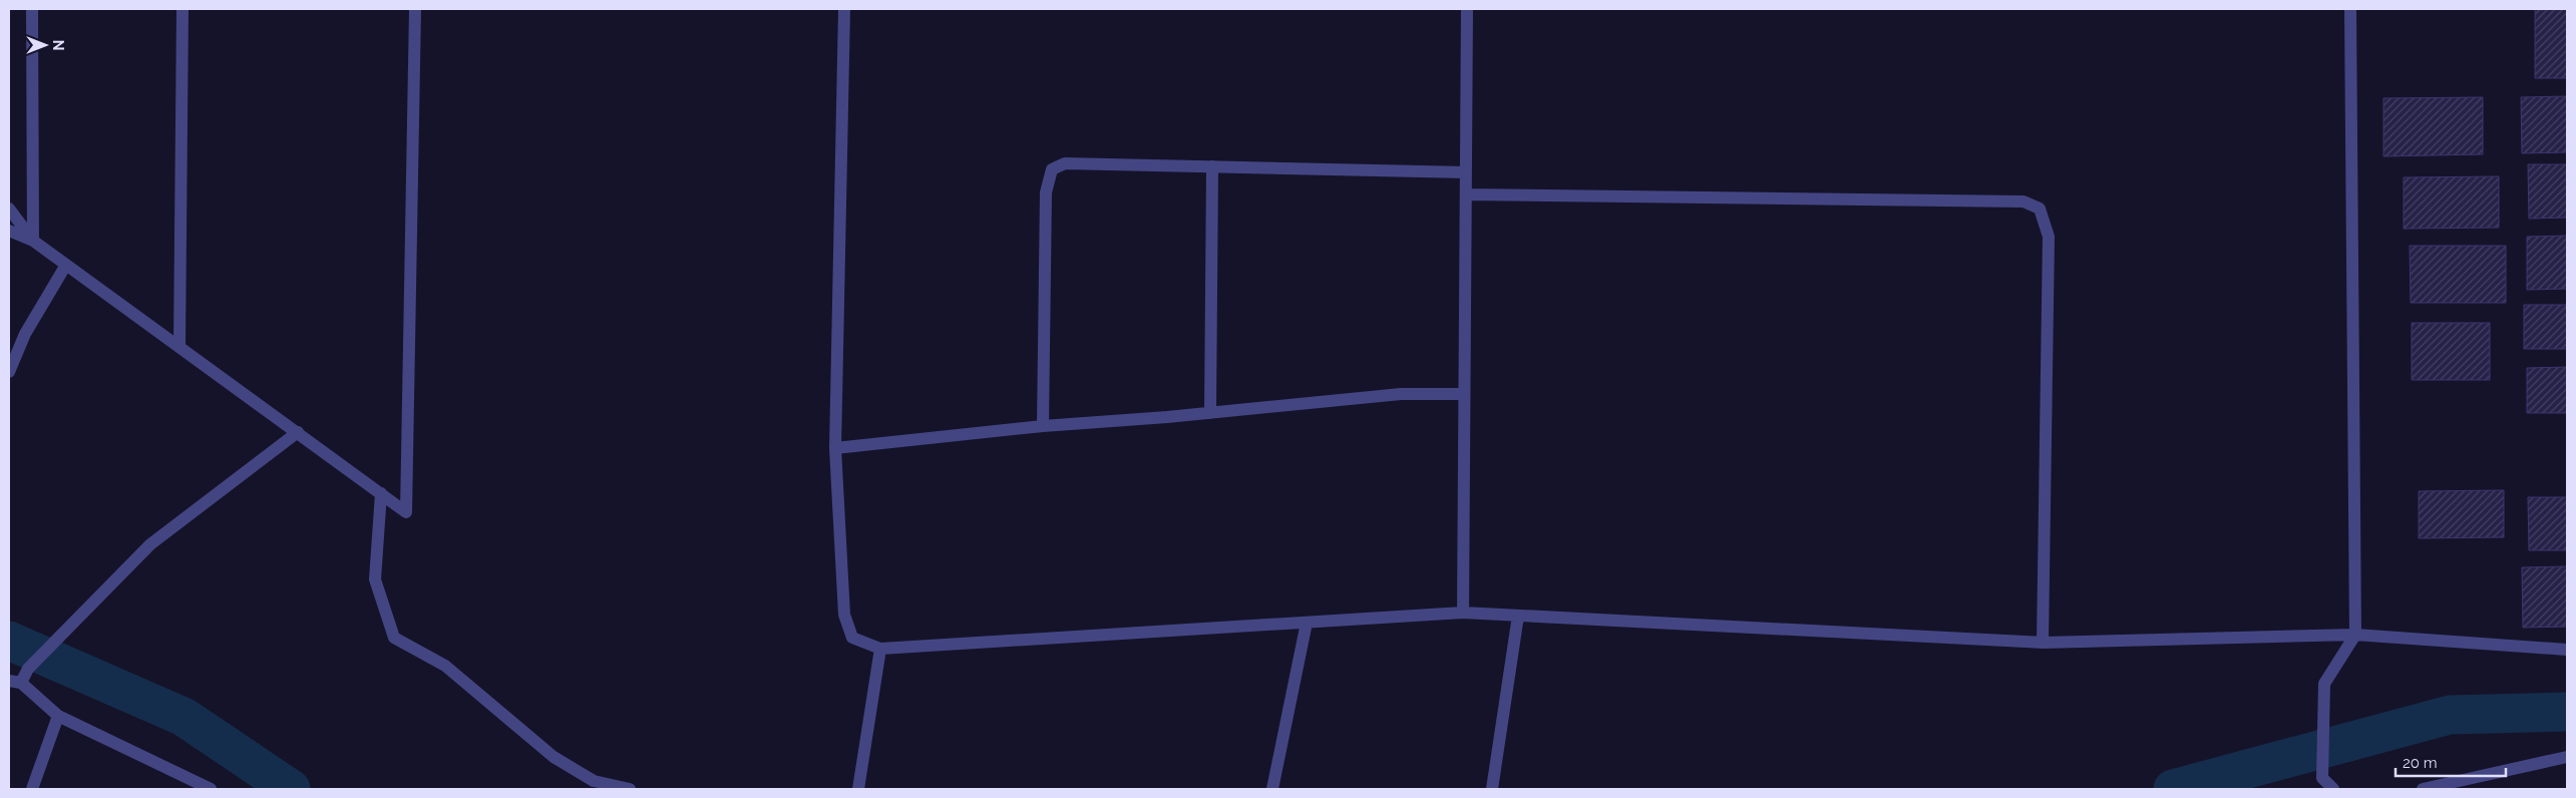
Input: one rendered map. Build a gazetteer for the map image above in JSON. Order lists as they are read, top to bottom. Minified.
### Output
{"scale_bar":"20 m","north":"right"}
